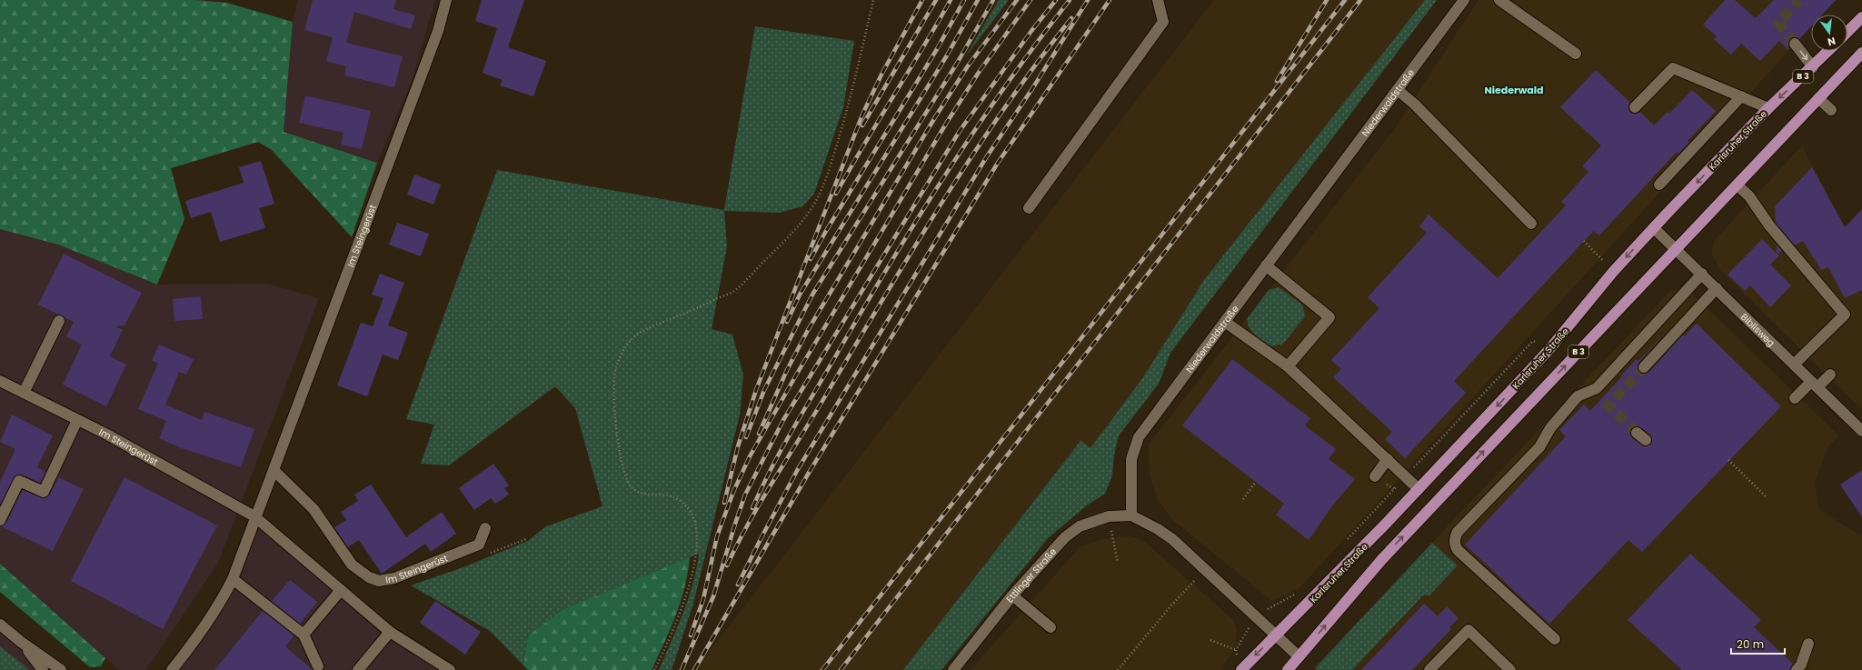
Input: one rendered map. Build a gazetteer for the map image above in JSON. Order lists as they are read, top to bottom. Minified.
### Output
{"streets":{"main road":["B 3","Karlsruher Straße"],"street":["Niederwaldstraße","Im Steingerüst","Biblisweg","Ettlinger Straße"]},"crossings":[["B 3","Biblisweg"],["Niederwaldstraße","Ettlinger Straße"],["Karlsruher Straße","Biblisweg"]],"districts":["Niederwald"],"scale_bar":"20 m","north":"bottom"}
